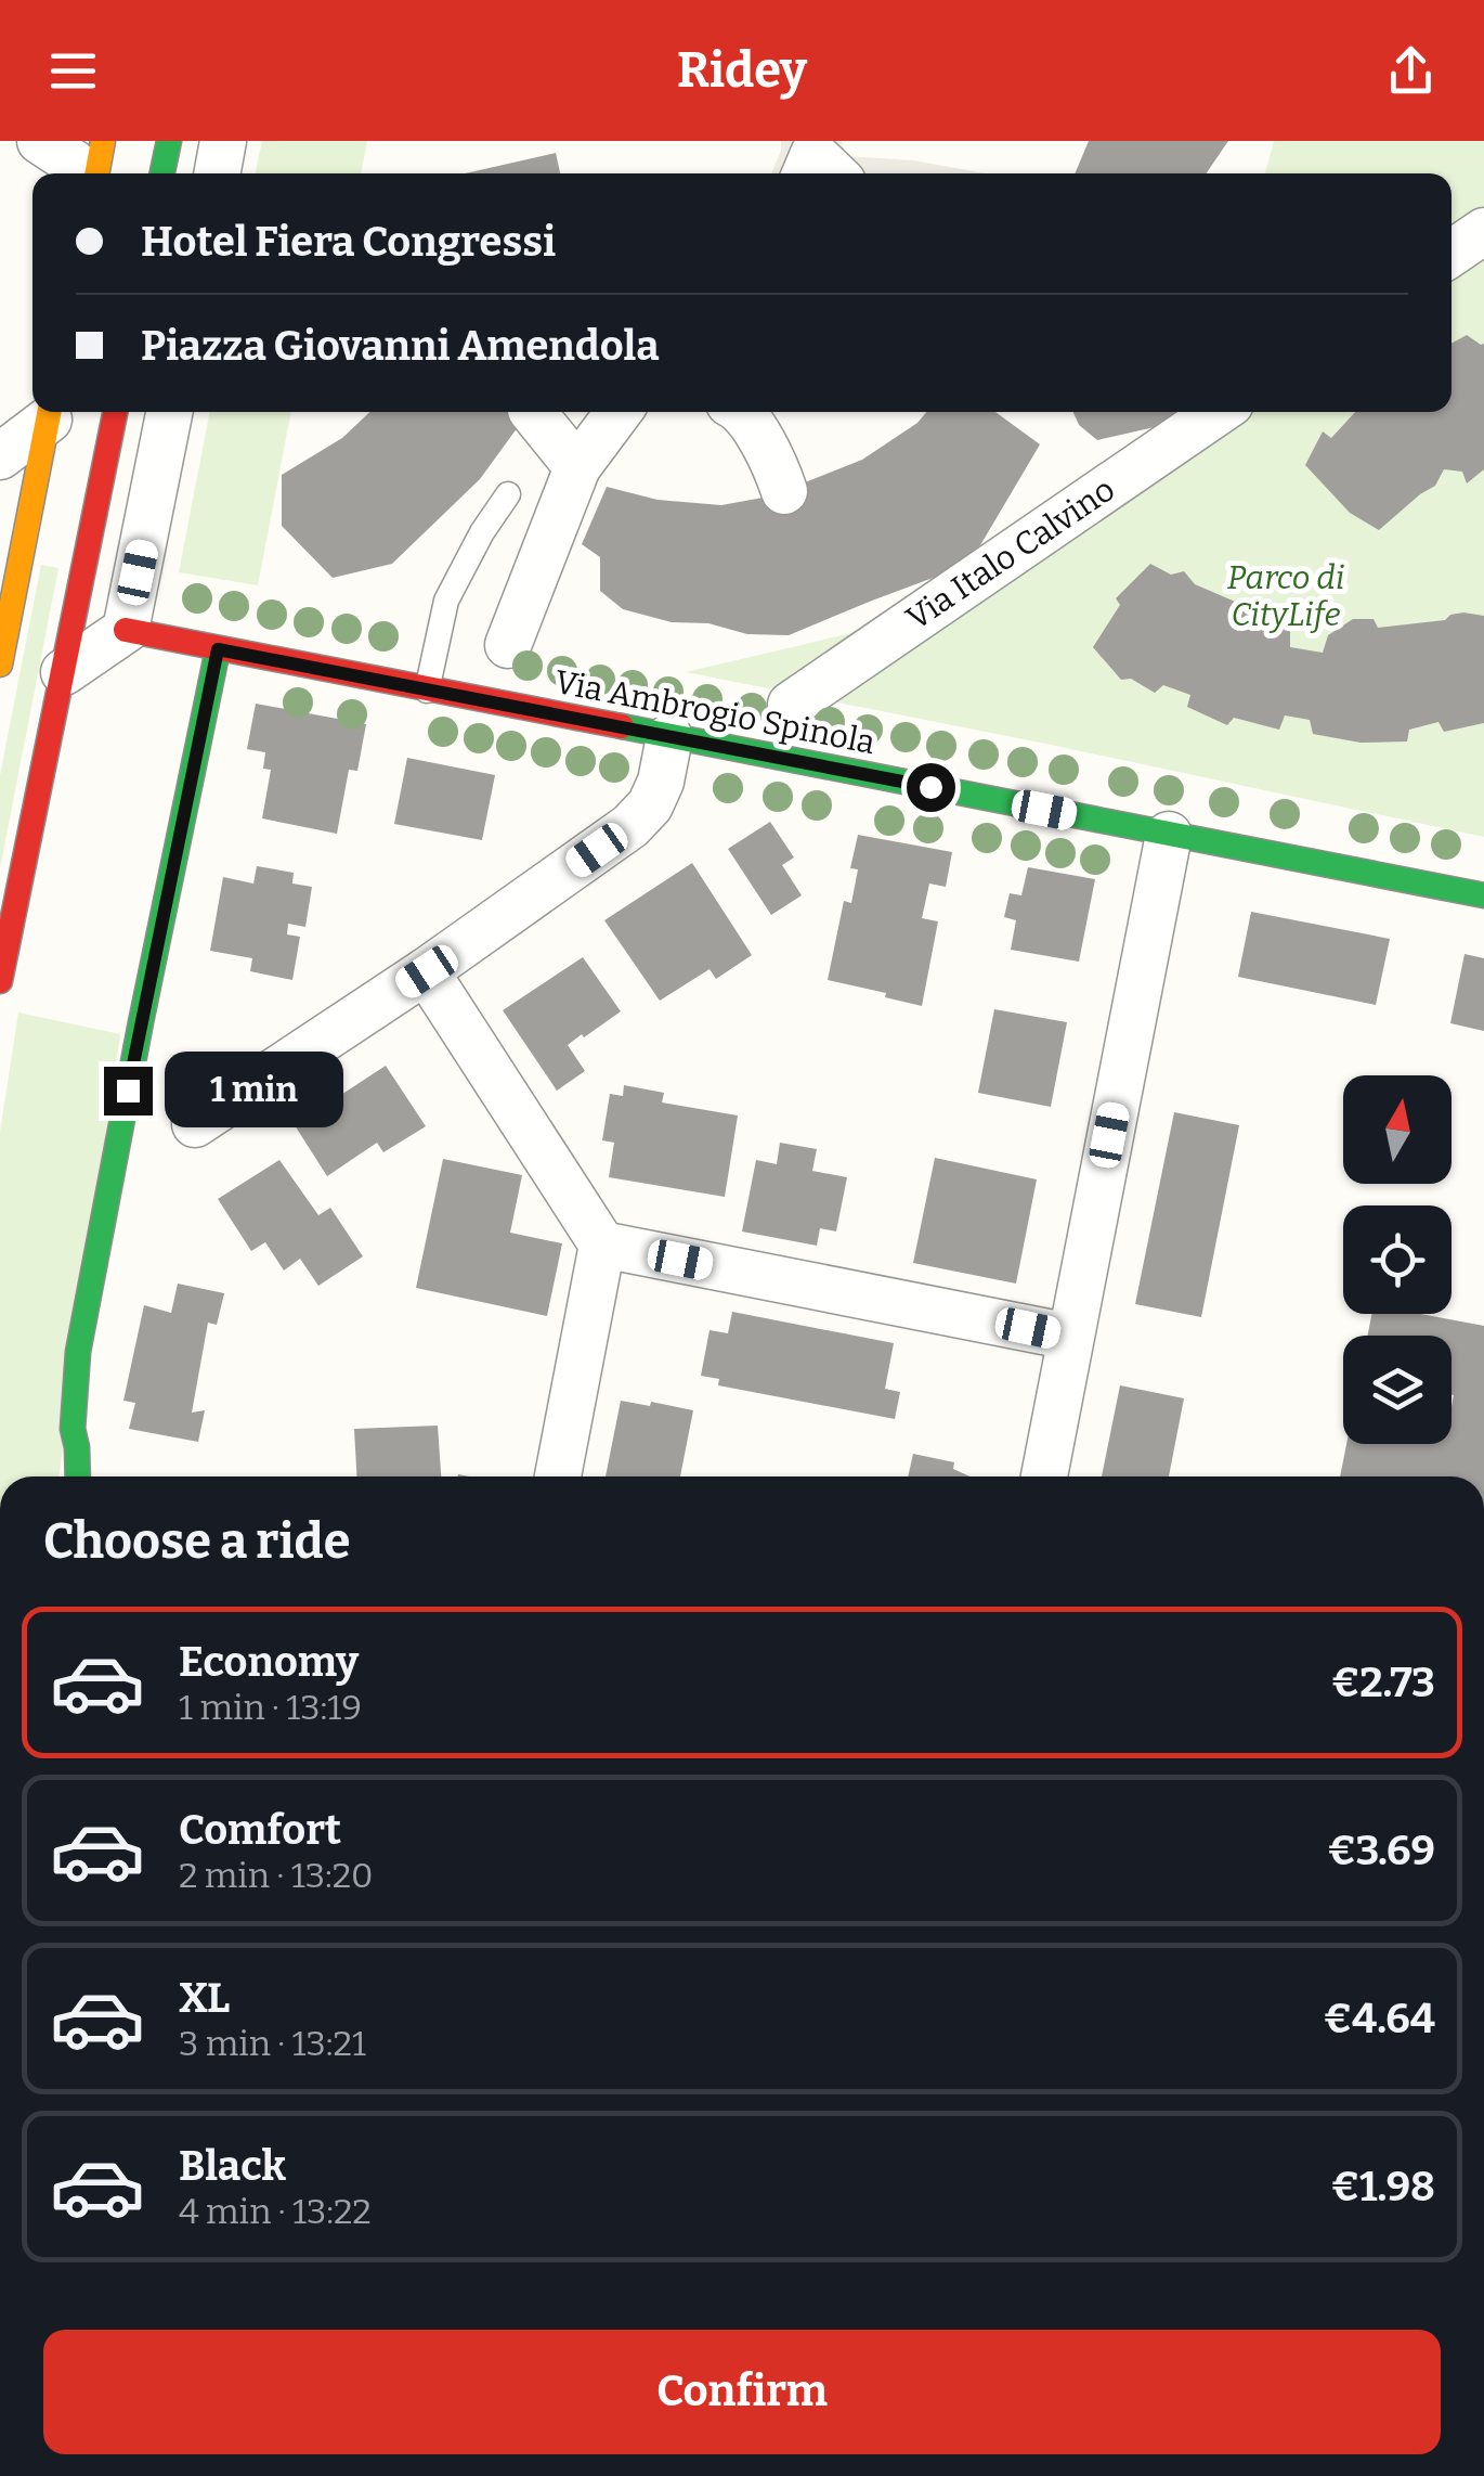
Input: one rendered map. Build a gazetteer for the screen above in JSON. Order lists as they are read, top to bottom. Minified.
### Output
{"streets":{"street":["Via Italo Calvino","Via Ambrogio Spinola"]},"parks":["Parco di CityLife"],"north":"top","page":{"header":"Ridey","banner":["Hotel Fiera Congressi","Piazza Giovanni Amendola"],"bubble":"1 min","heading":"Choose a ride","list":[{"name":"Economy","note":"1 min · 13:19","value":"€2.73"},{"name":"Comfort","note":"2 min · 13:20","value":"€3.69"},{"name":"XL","note":"3 min · 13:21","value":"€4.64"},{"name":"Black","note":"4 min · 13:22","value":"€1.98"}],"buttons":"Confirm"}}
